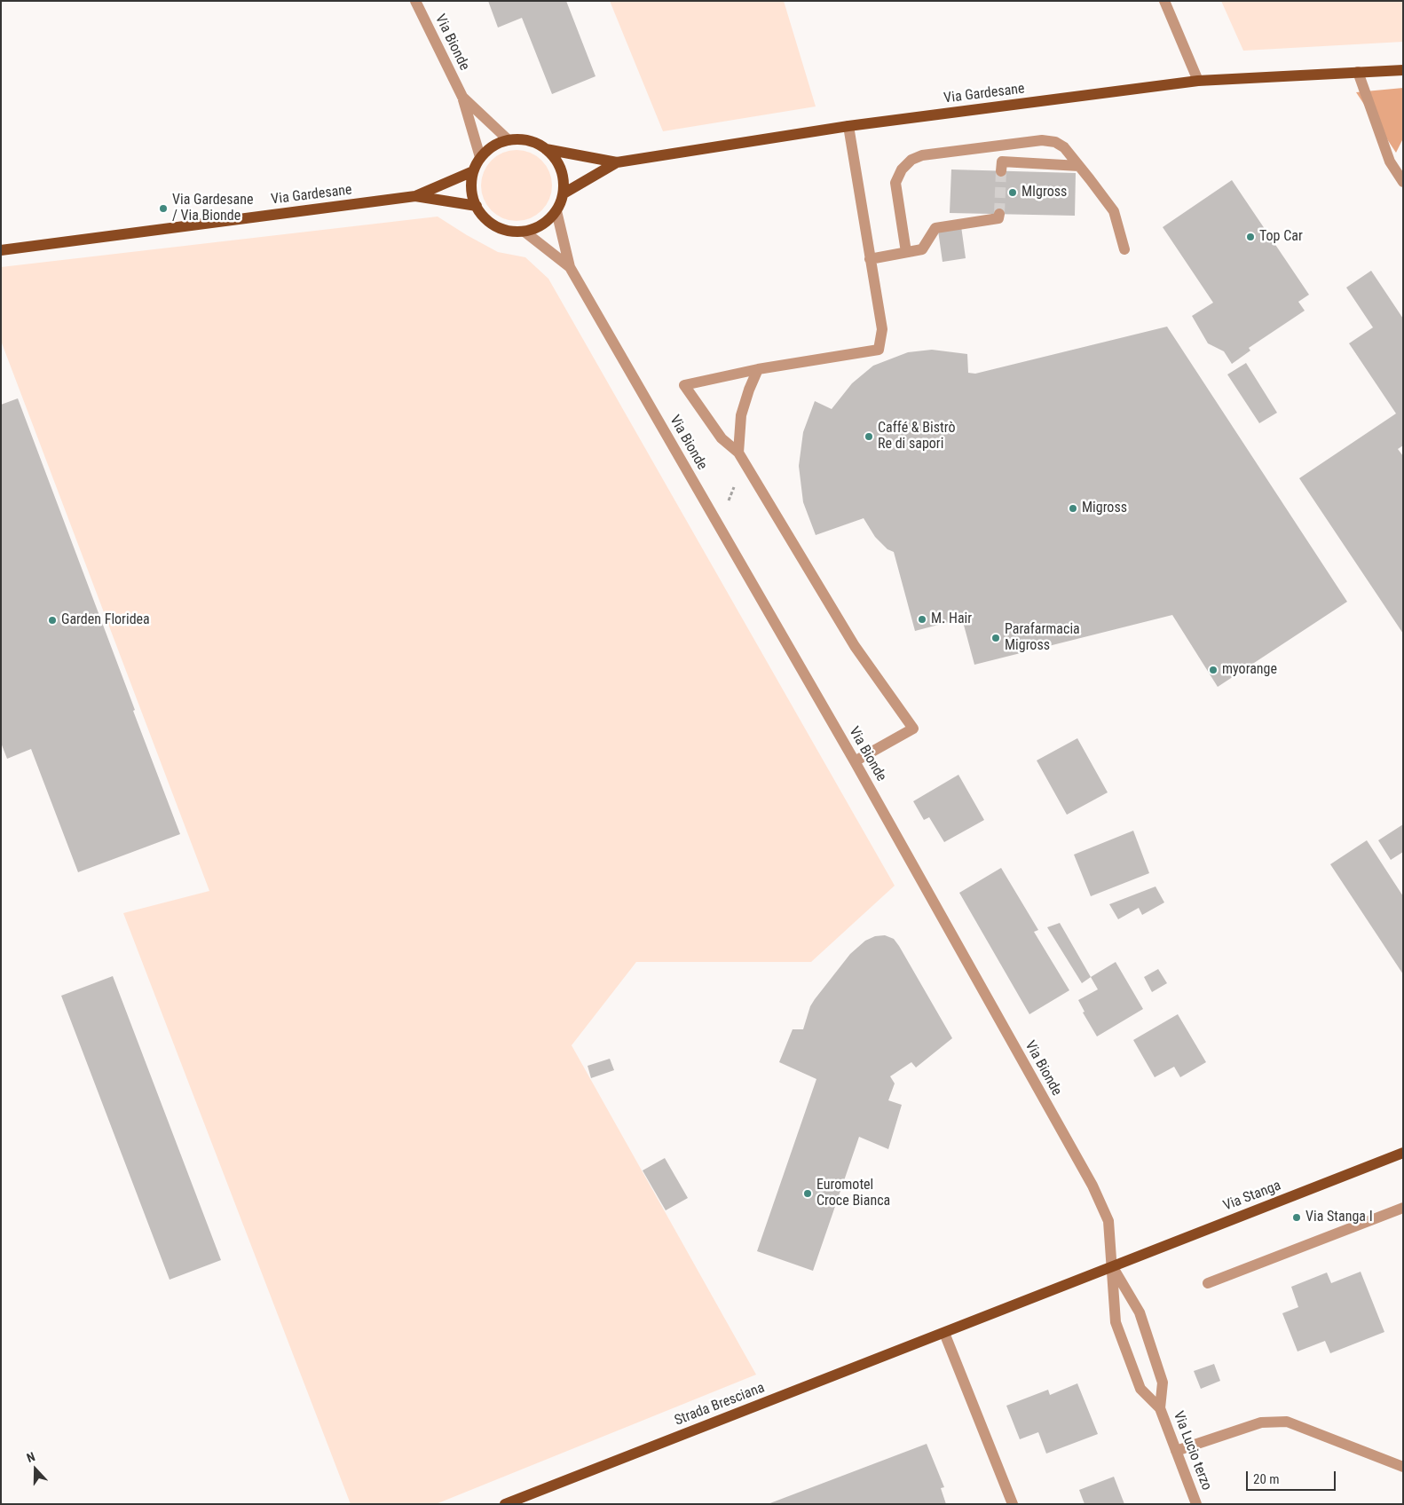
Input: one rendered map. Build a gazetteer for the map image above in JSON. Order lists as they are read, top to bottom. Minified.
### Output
{"streets":{"main road":["Via Gardesane","Via Stanga","Strada Bresciana"],"street":["Via Bionde","Via Lucio terzo"]},"crossings":[["Via Bionde","Via Gardesane"],["Via Bionde","Via Stanga"],["Via Bionde","Strada Bresciana"],["Via Bionde","Via Lucio terzo"],["Via Stanga","Strada Bresciana"],["Via Stanga","Via Lucio terzo"],["Strada Bresciana","Via Lucio terzo"]],"places":["MIgross","Via Gardesane / Via Bionde","Top Car","Caffé & Bistrò Re di sapori","Migross","M. Hair","Garden Floridea","Parafarmacia Migross","myorange","Euromotel Croce Bianca","Via Stanga I"],"scale_bar":"20 m","north":"top"}
